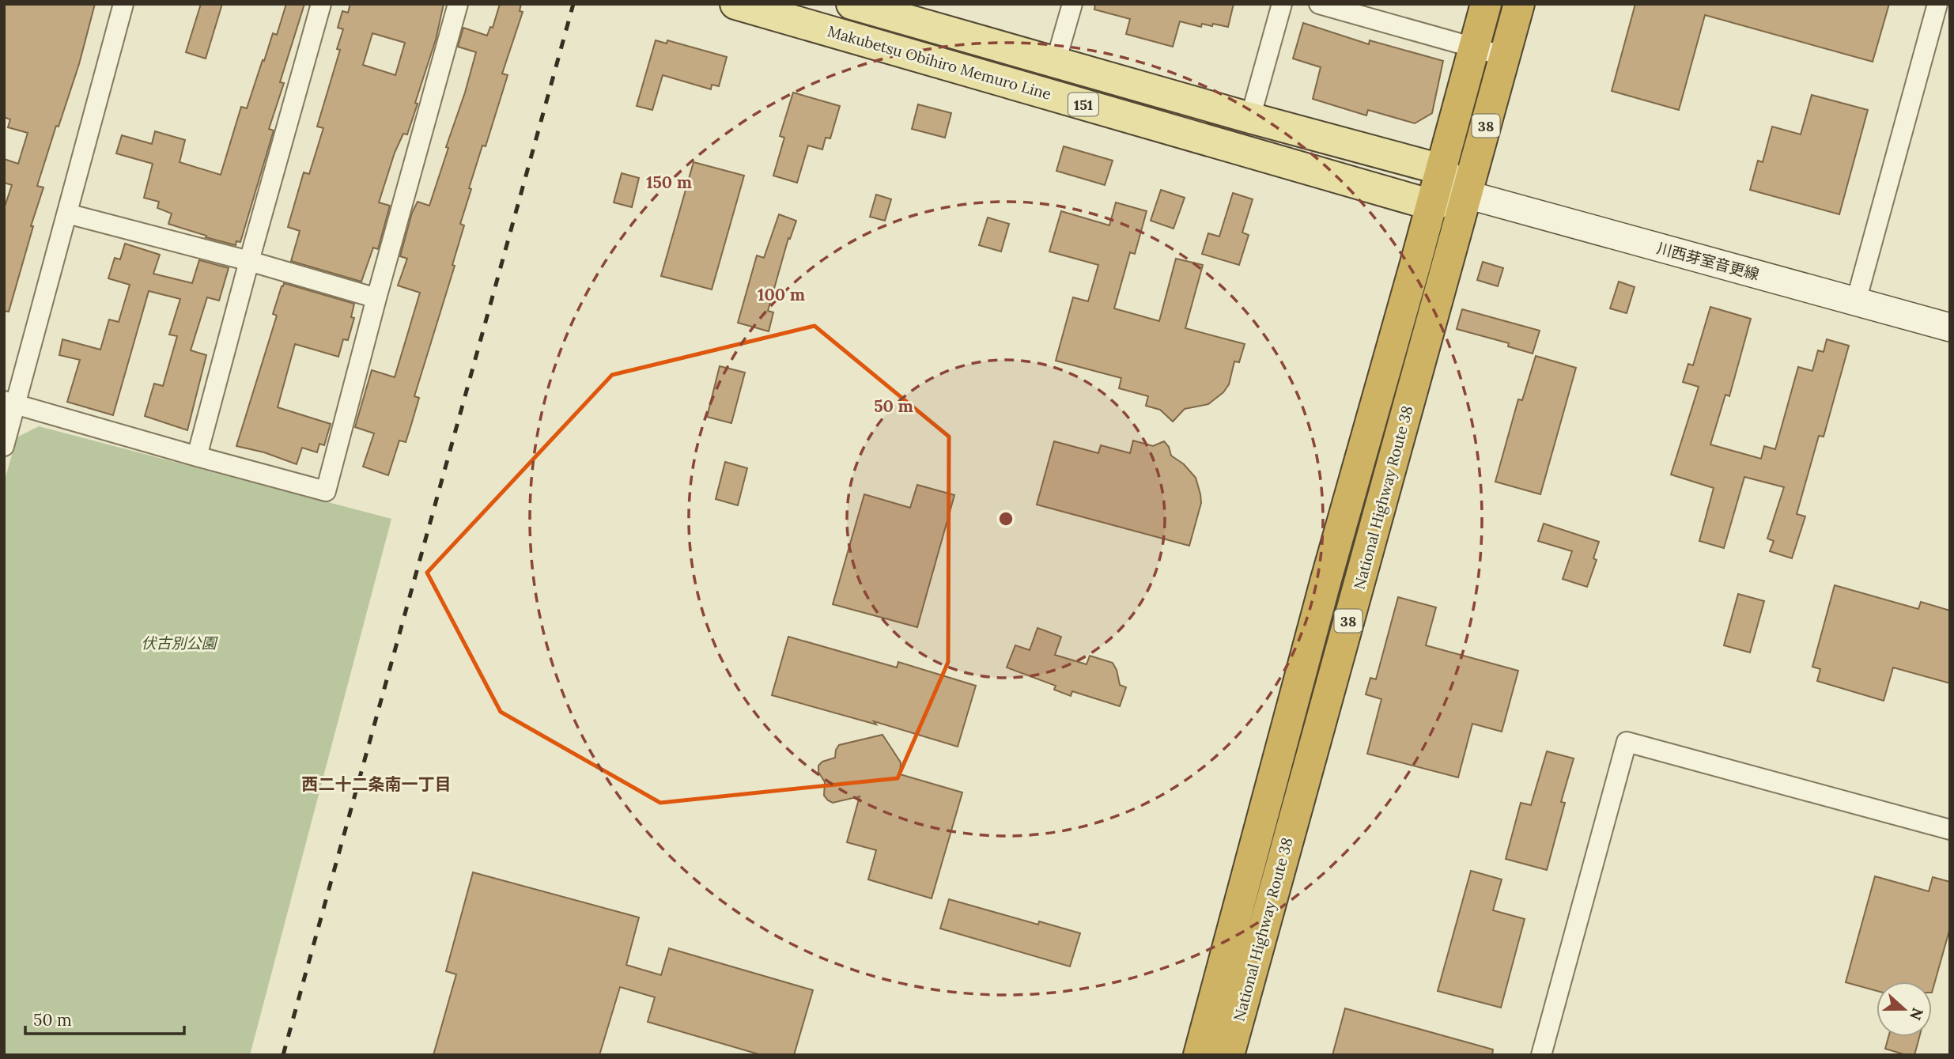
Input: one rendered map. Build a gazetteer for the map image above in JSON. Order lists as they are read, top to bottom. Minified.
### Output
{"streets":{"highway":["38","National Highway Route 38"],"main road":["Makubetsu Obihiro Memuro Line","151","川西芽室音更線"]},"crossings":[["Makubetsu Obihiro Memuro Line","National Highway Route 38"],["151","川西芽室音更線"],["151","National Highway Route 38"],["川西芽室音更線","National Highway Route 38"]],"districts":["西二十二条南一丁目"],"parks":["伏古別公園"],"scale_bar":"50 m","north":"right","rings":["150 m","100 m","50 m"]}
